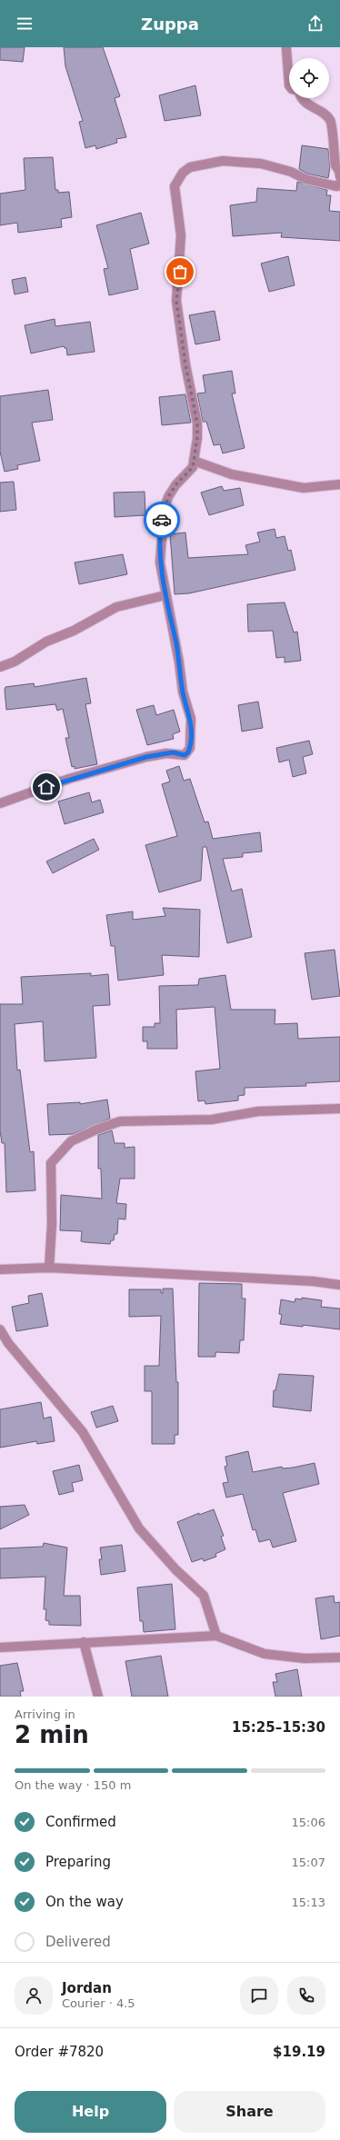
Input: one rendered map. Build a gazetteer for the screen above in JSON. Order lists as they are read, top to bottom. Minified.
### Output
{"page":{"header":"Zuppa","heading":["2 min","Arriving in","15:25–15:30"],"panel":["Jordan","Courier · 4.5","Order #7820","$19.19"],"bar":"On the way · 150 m","list":[["Confirmed","15:06"],["Preparing","15:07"],["On the way","15:13"],"Delivered"],"buttons":["Help","Share"]}}
